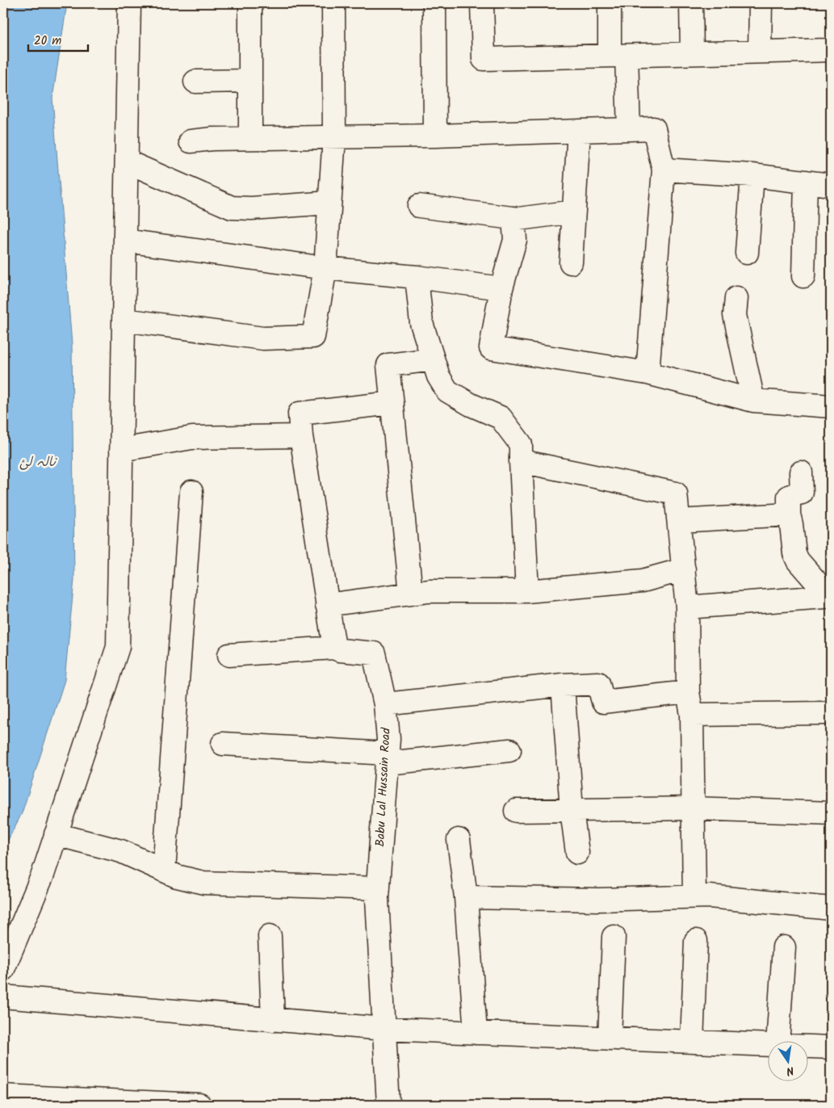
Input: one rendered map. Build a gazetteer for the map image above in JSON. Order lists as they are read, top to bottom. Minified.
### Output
{"streets":{"street":["Babu Lal Hussain Road"]},"water":["نالہ لئ"],"scale_bar":"20 m","north":"bottom"}
